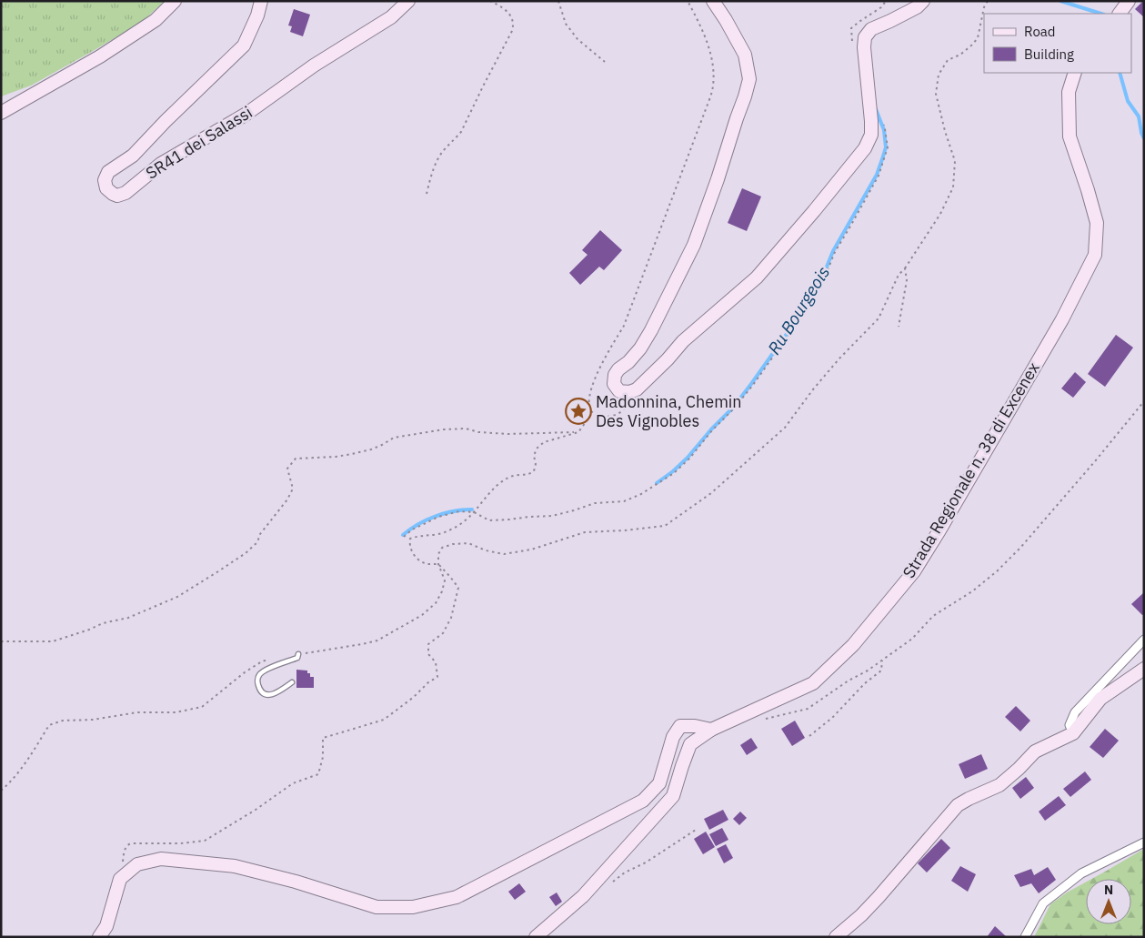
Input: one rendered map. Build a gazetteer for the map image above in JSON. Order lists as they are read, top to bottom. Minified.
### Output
{"streets":{"main road":["SR41 dei Salassi","Strada Regionale n. 38 di Excenex"]},"water":["Ru Bourgeois"],"places":{"place":["Madonnina, Chemin Des Vignobles"]},"legend":["Road","Building"],"north":"top"}
